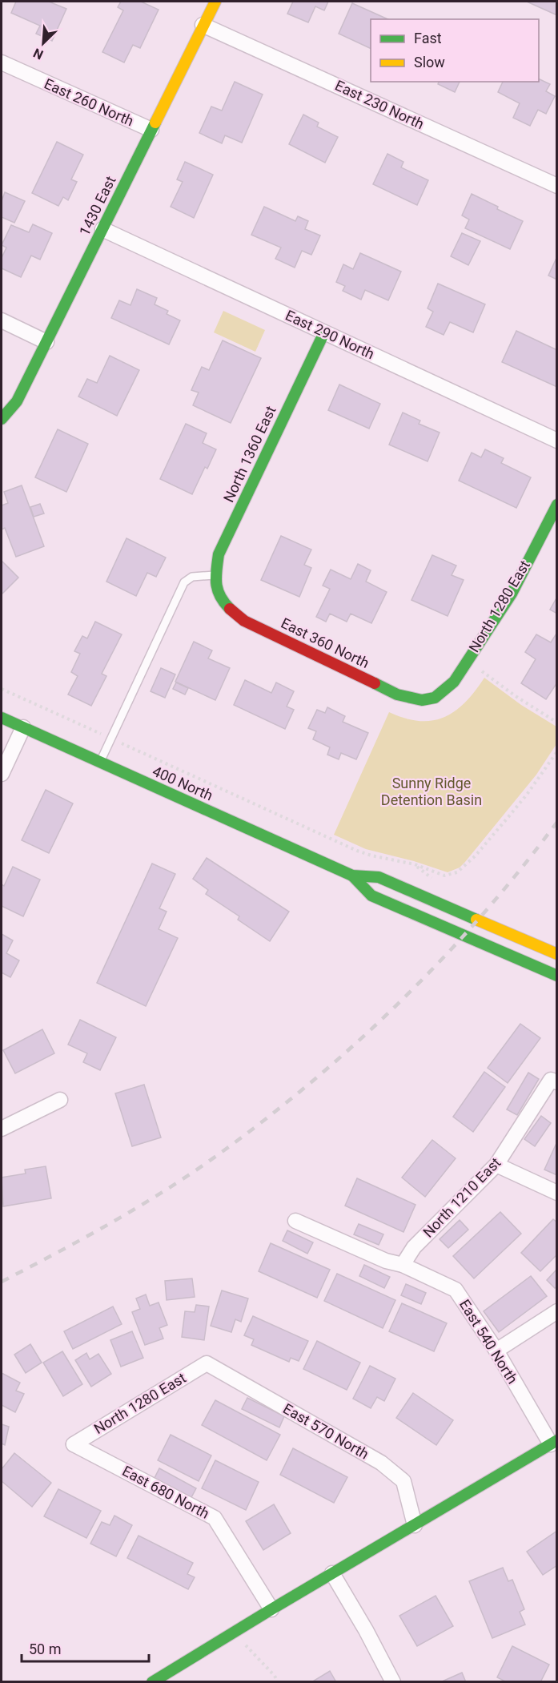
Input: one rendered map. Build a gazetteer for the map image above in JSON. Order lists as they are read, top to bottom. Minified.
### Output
{"streets":{"main road":["1430 East","North 1360 East","North 1280 East","East 360 North","400 North"],"street":["East 260 North","East 230 North","East 290 North","North 1210 East","East 540 North","East 570 North","East 680 North"]},"crossings":[["East 260 North","1430 East"],["East 230 North","1430 East"],["1430 East","East 290 North"],["East 290 North","North 1360 East"],["North 1360 East","East 360 North"],["North 1280 East","East 360 North"],["North 1280 East","East 570 North"],["North 1280 East","East 680 North"],["North 1210 East","East 540 North"]],"parks":["Sunny Ridge Detention Basin"],"legend":["Fast","Slow"],"scale_bar":"50 m","north":"bottom left"}
